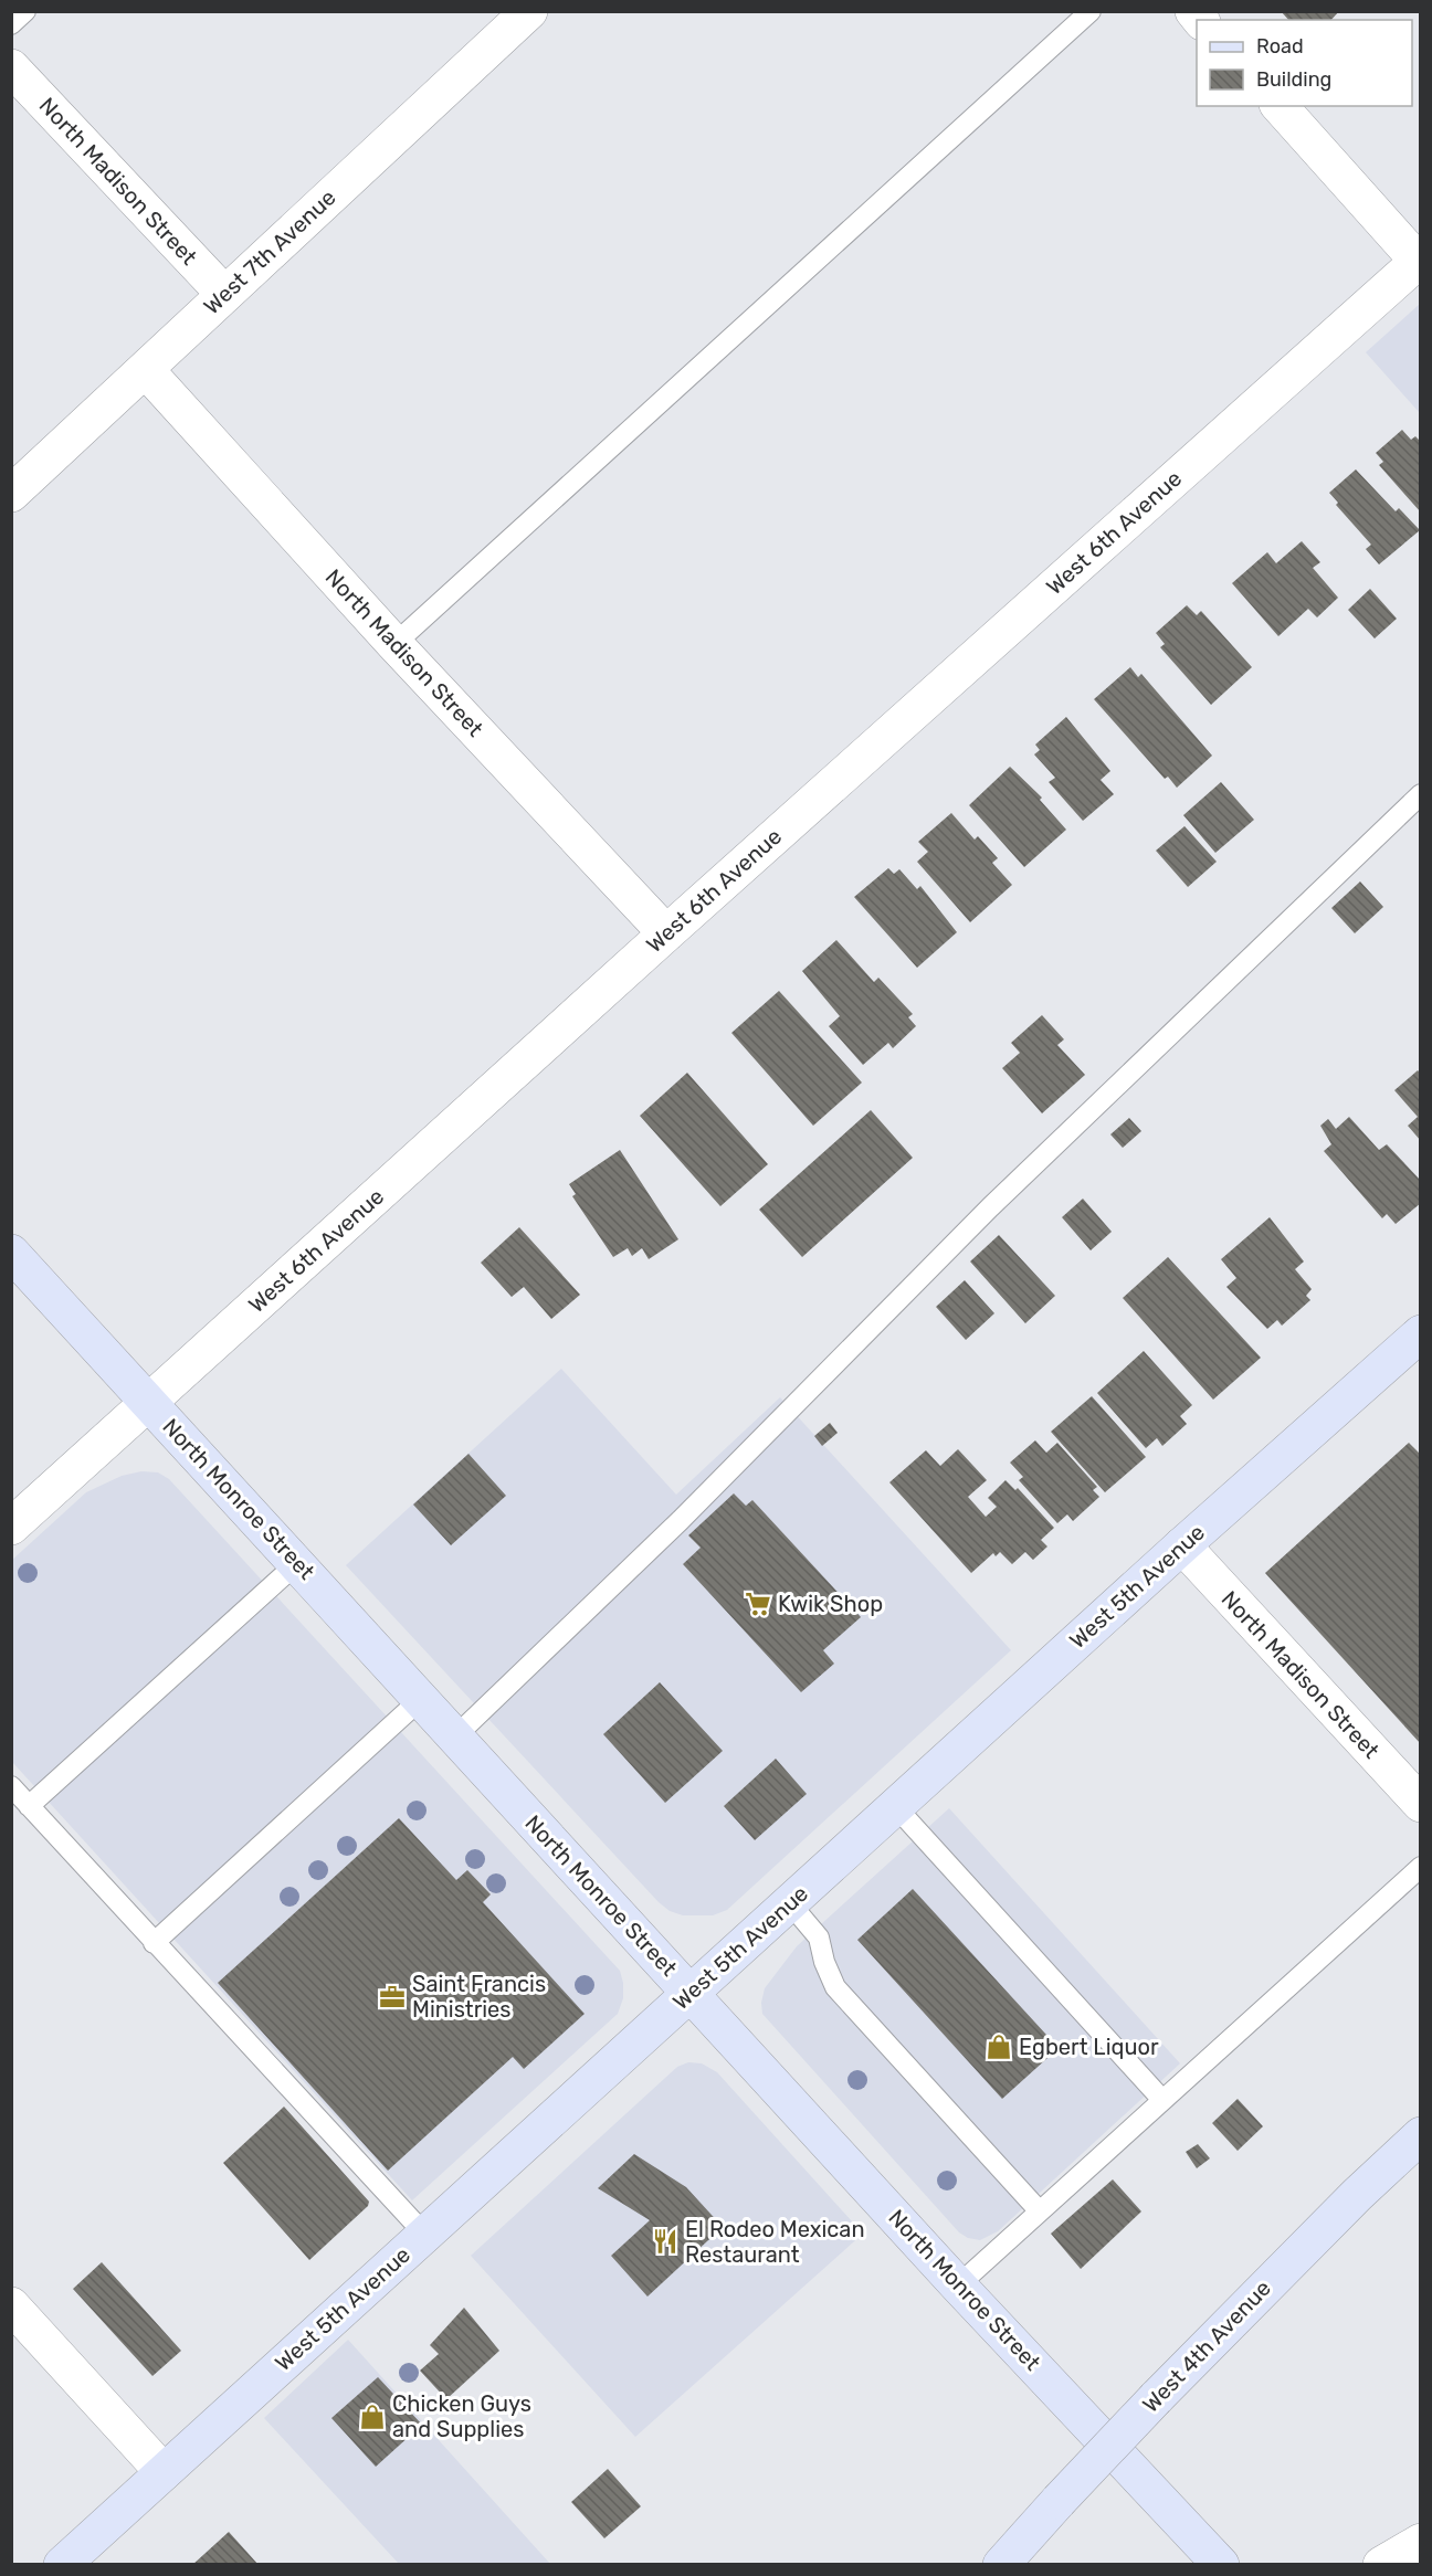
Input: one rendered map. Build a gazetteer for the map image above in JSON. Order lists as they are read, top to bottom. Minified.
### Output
{"streets":{"street":["North Madison Street","West 7th Avenue","West 6th Avenue","North Monroe Street","West 5th Avenue","West 4th Avenue"]},"crossings":[["North Madison Street","West 7th Avenue"],["North Madison Street","West 6th Avenue"],["North Madison Street","West 5th Avenue"],["West 6th Avenue","North Monroe Street"],["North Monroe Street","West 5th Avenue"]],"places":{"supermarket":["Kwik Shop"],"office":["Saint Francis Ministries"],"shop":["Egbert Liquor","Chicken Guys and Supplies"],"restaurant":["El Rodeo Mexican Restaurant"]},"legend":["Road","Building"]}
